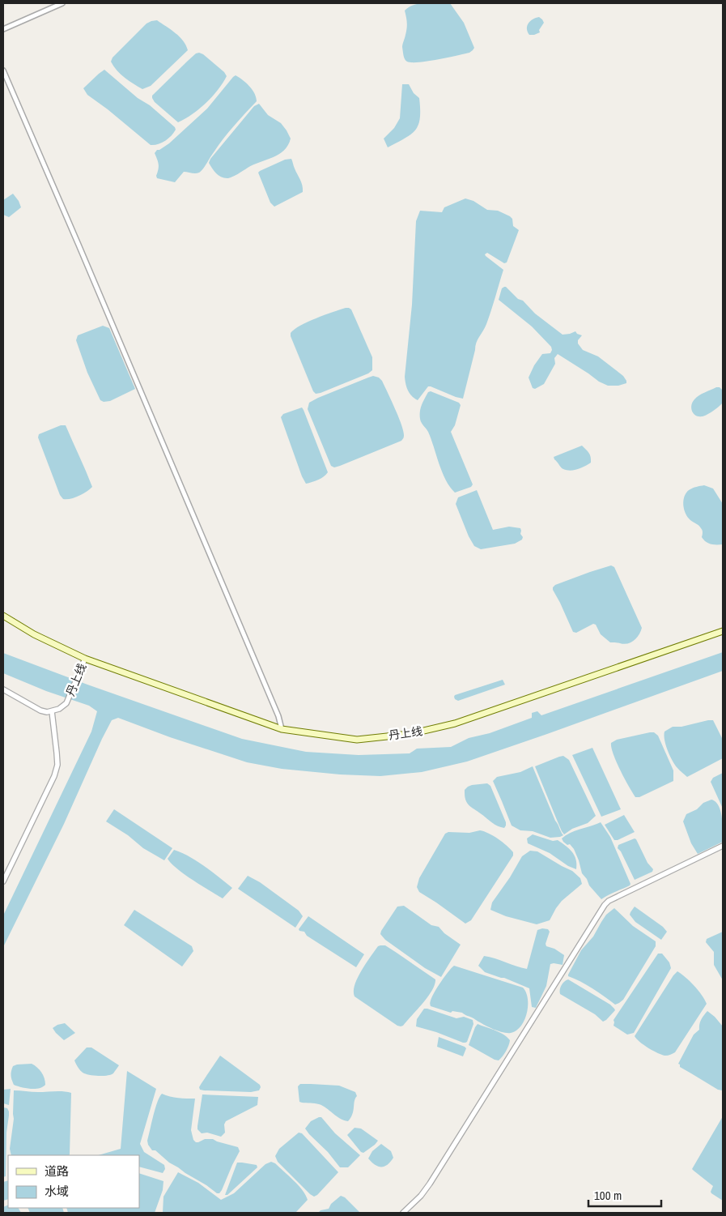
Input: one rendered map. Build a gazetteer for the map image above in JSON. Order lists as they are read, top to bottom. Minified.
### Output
{"streets":{"main road":["丹上线"]},"legend":["道路","水域"],"scale_bar":"100 m"}
